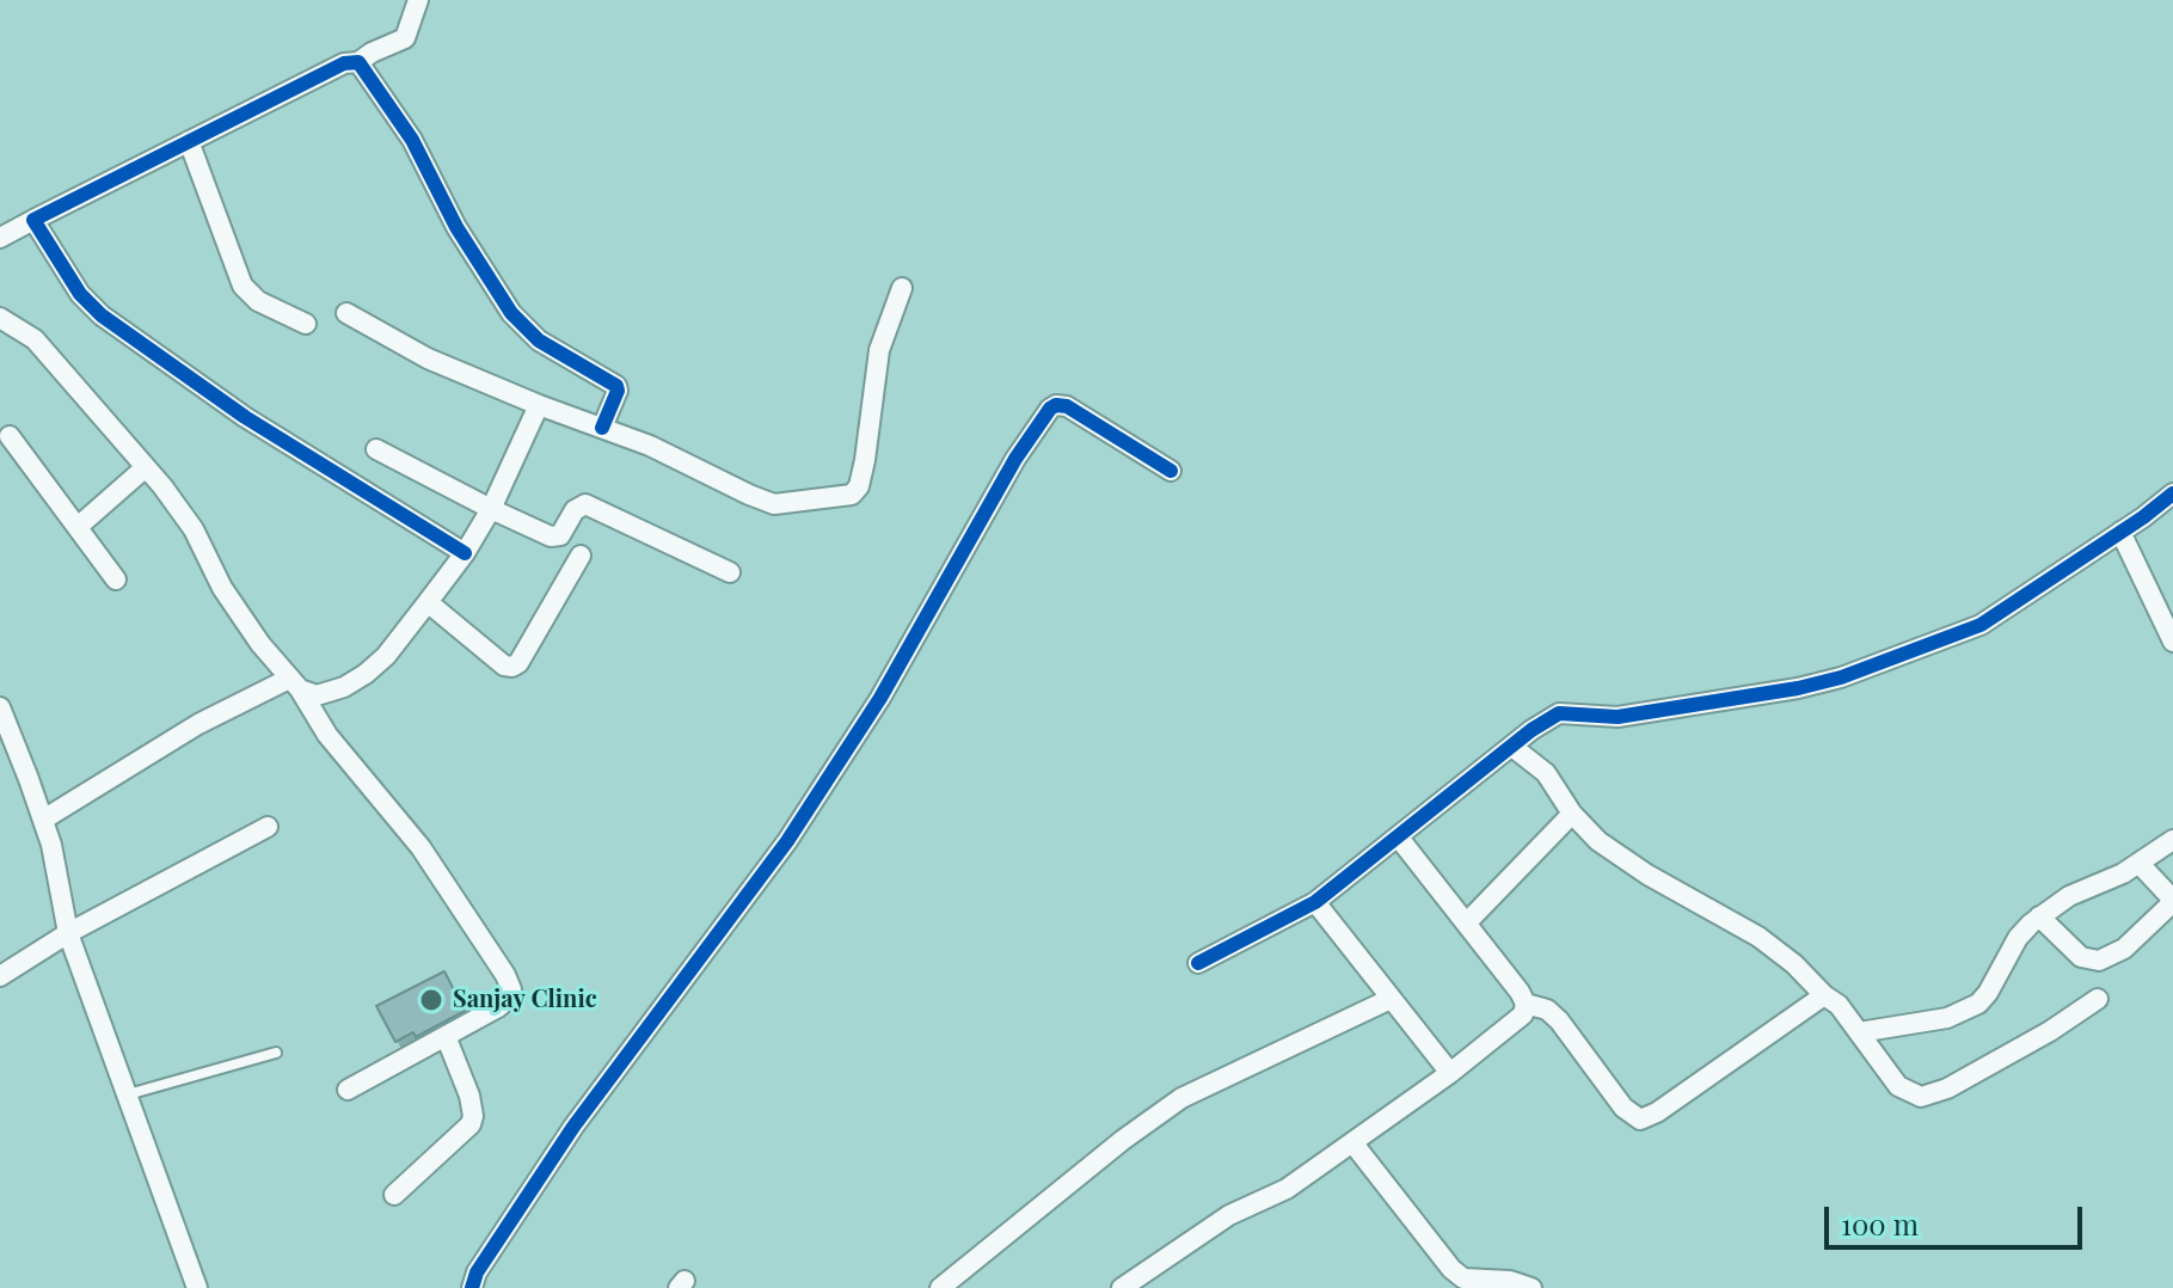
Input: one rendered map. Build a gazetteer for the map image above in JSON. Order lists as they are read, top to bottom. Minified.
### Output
{"places":["Sanjay Clinic"],"scale_bar":"100 m"}
